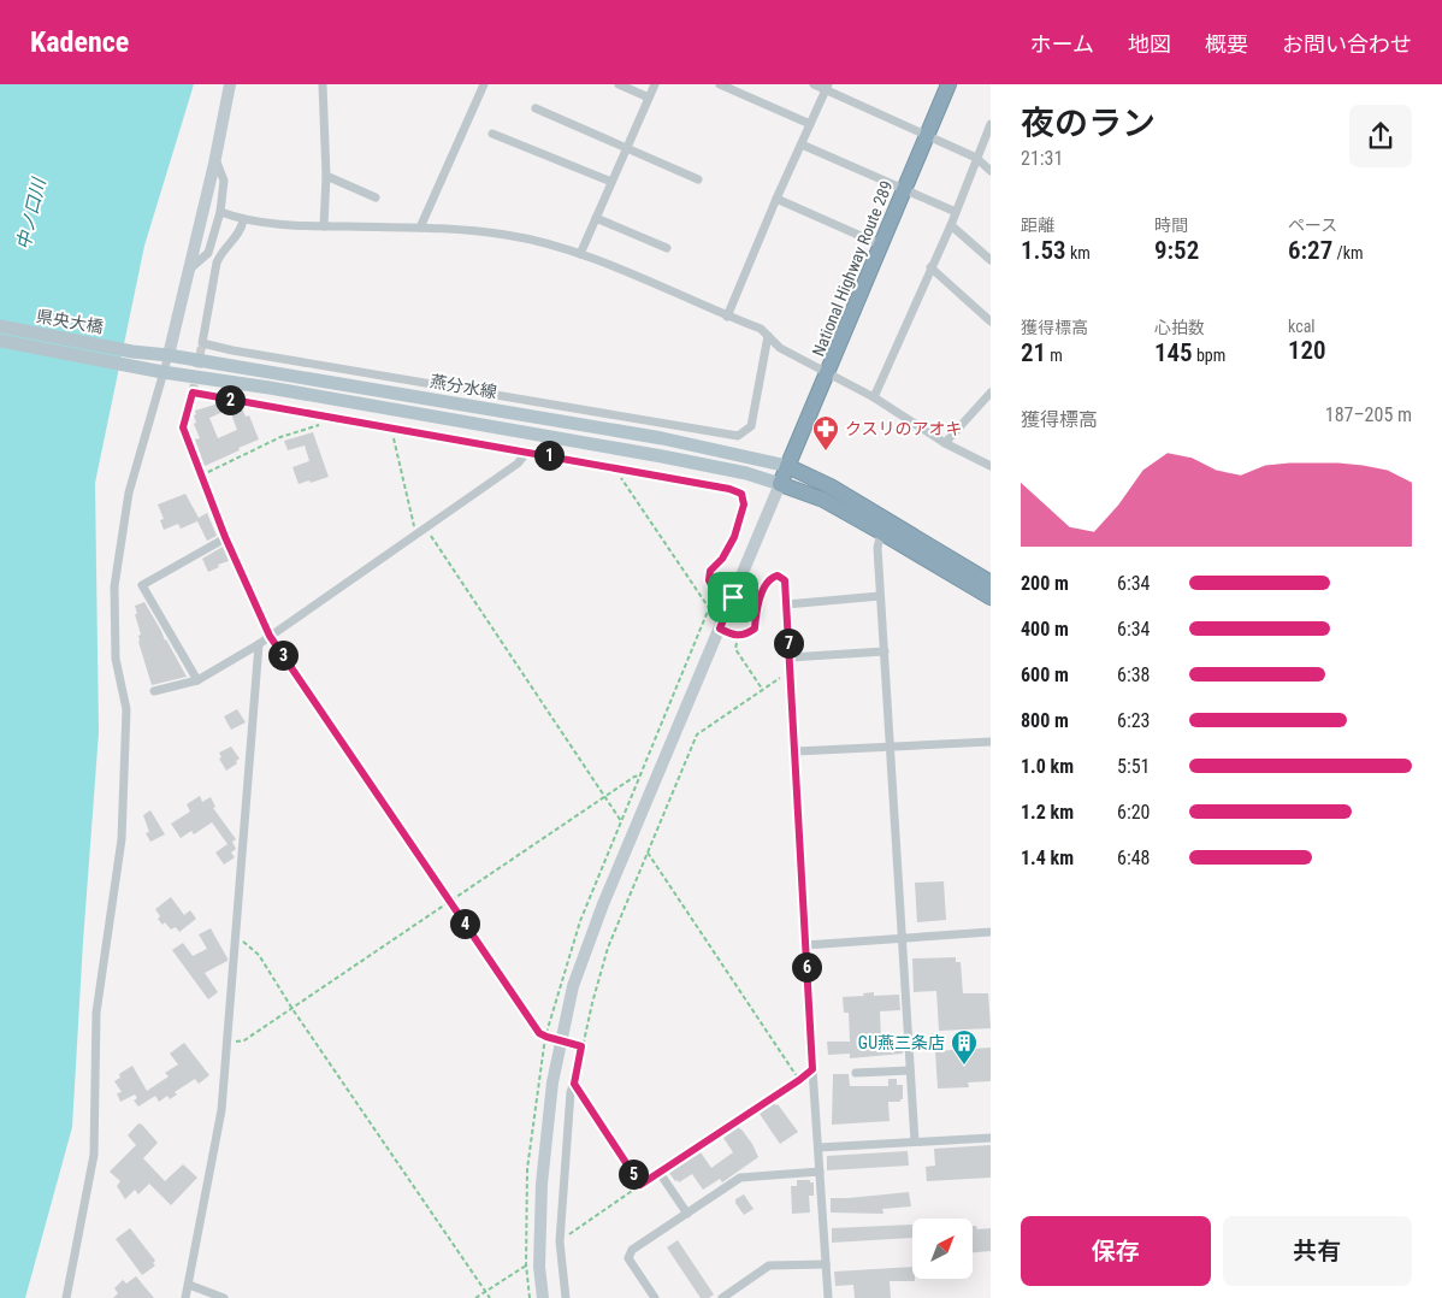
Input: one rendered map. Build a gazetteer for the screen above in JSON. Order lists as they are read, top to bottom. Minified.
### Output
{"streets":{"highway":["National Highway Route 289"],"main road":["県央大橋","燕分水線"]},"crossings":[["National Highway Route 289","燕分水線"],["県央大橋","燕分水線"]],"water":["中ノ口川"],"places":{"pharmacy":["クスリのアオキ"],"building":["GU燕三条店"]},"north":"top right","page":{"header":"Kadence","nav":["ホーム","地図","概要","お問い合わせ"],"heading":["夜のラン","21:31"],"stats":[["距離","1.53 km"],["時間","9:52"],["ペース","6:27 /km"],["獲得標高","21 m"],["心拍数","145 bpm"],["kcal","120"]],"pins":["2","1","7","3","4","6","5"],"chart":["獲得標高","187–205 m"],"list":[{"name":"200 m","note":"6:34"},{"name":"400 m","note":"6:34"},{"name":"600 m","note":"6:38"},{"name":"800 m","note":"6:23"},{"name":"1.0 km","note":"5:51"},{"name":"1.2 km","note":"6:20"},{"name":"1.4 km","note":"6:48"}],"buttons":["保存","共有"]}}
